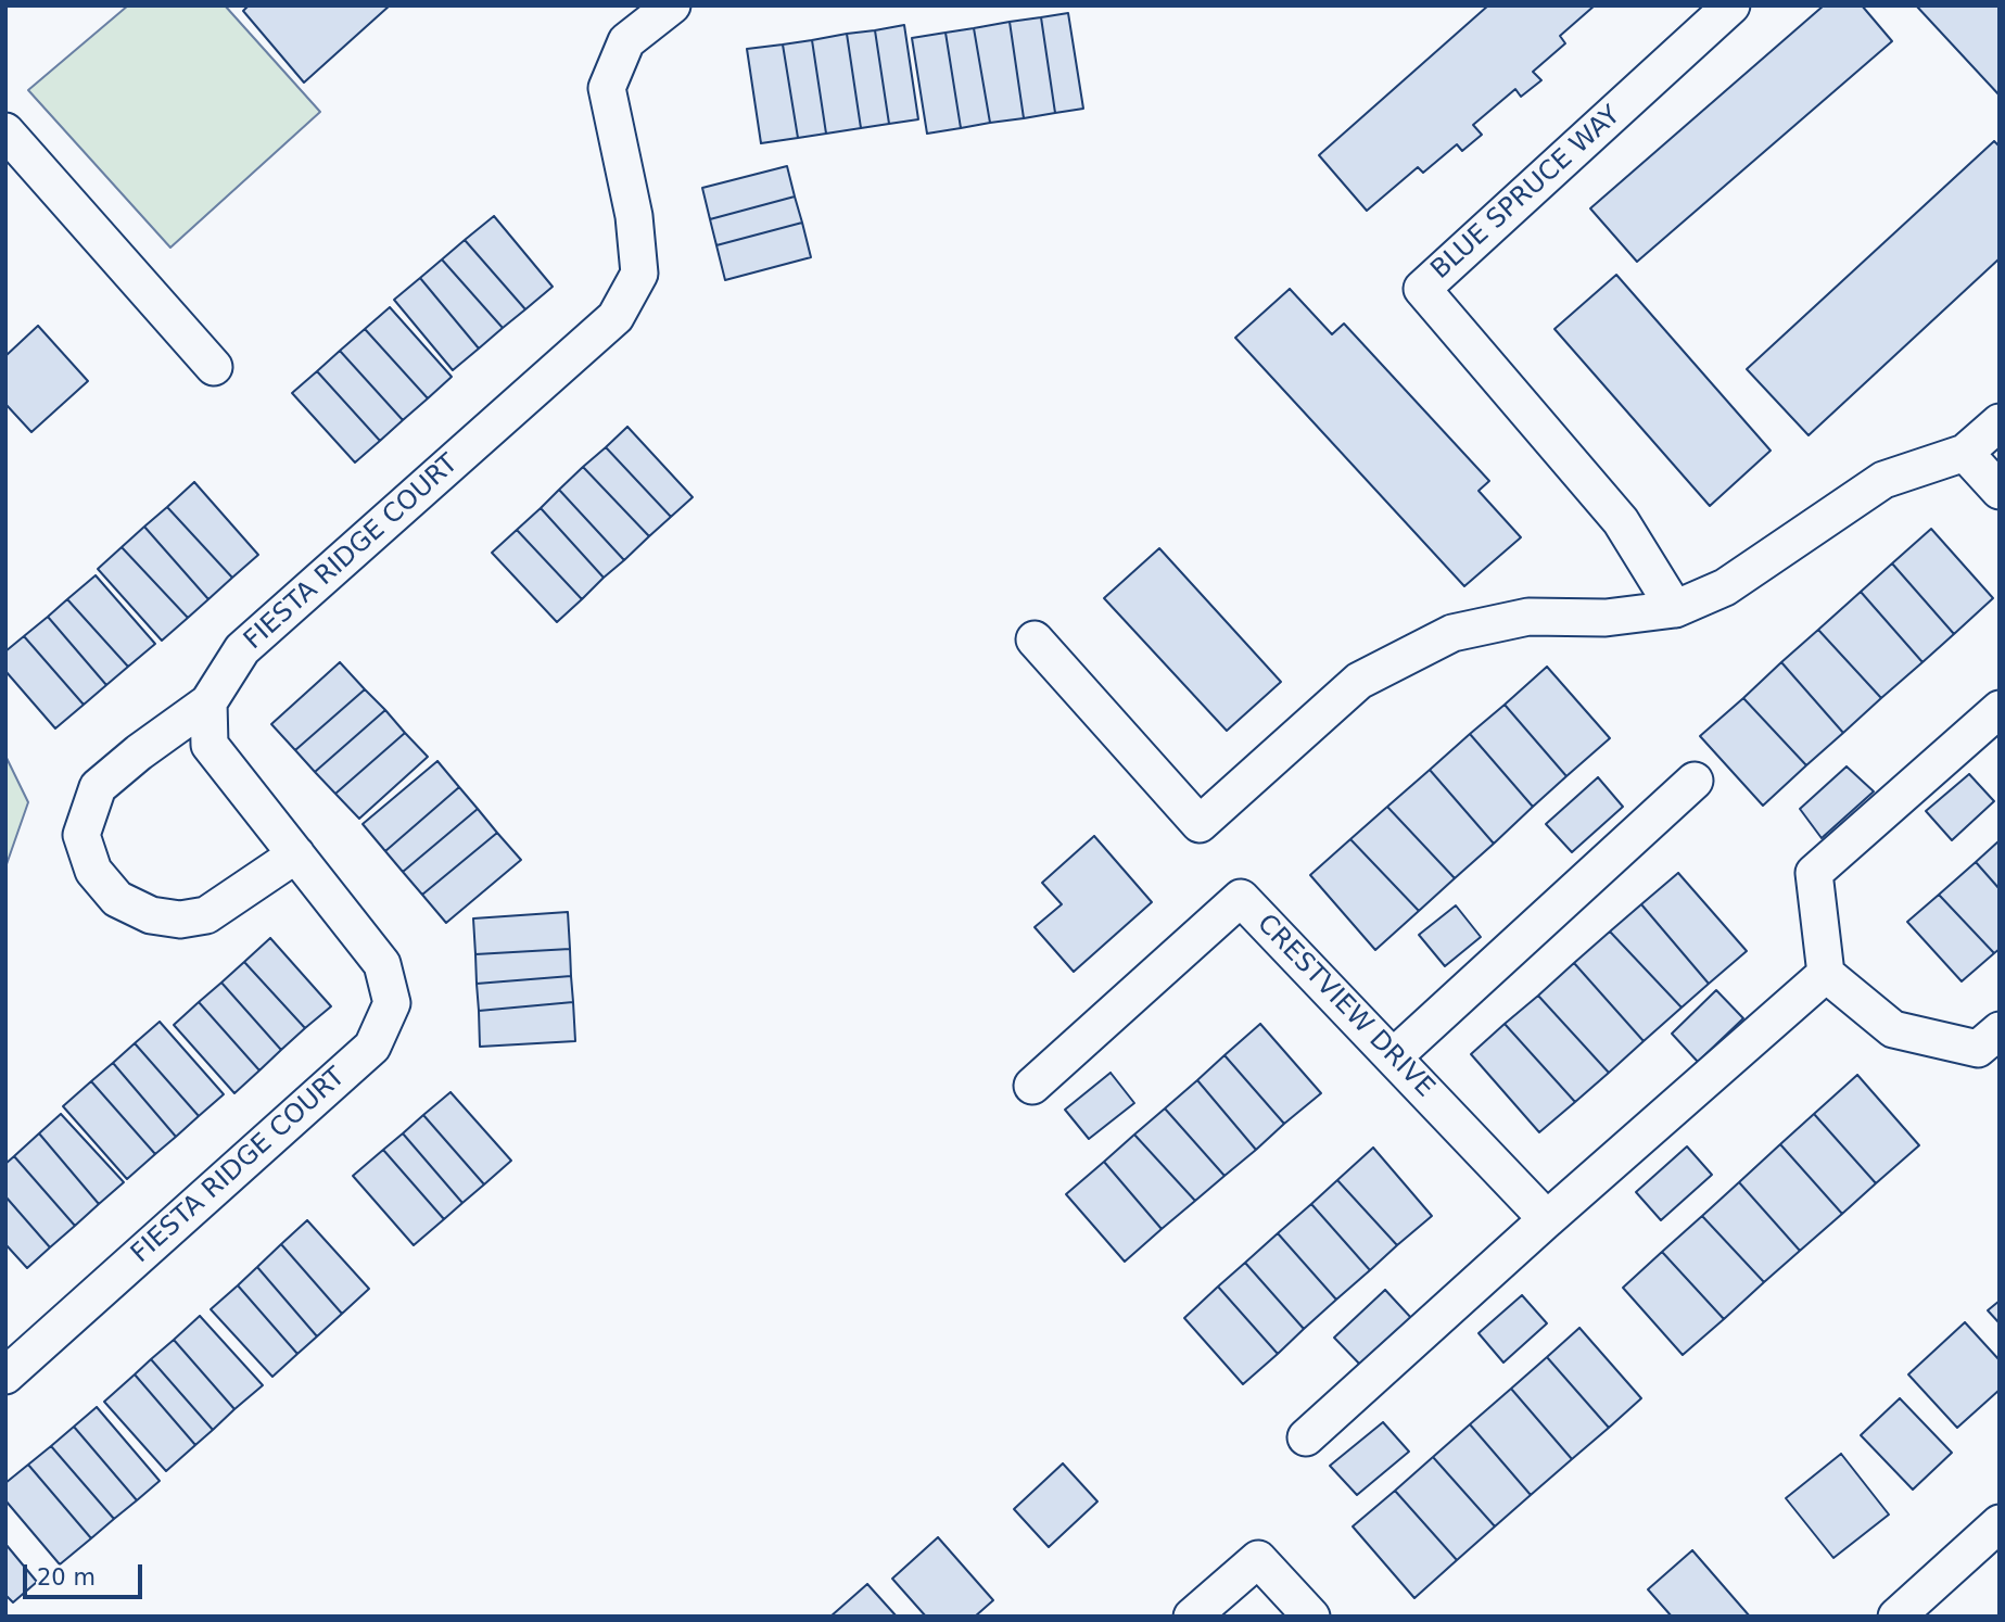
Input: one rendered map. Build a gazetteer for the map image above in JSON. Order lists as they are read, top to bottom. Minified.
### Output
{"streets":{"street":["BLUE SPRUCE WAY","FIESTA RIDGE COURT","CRESTVIEW DRIVE"]},"scale_bar":"20 m"}
